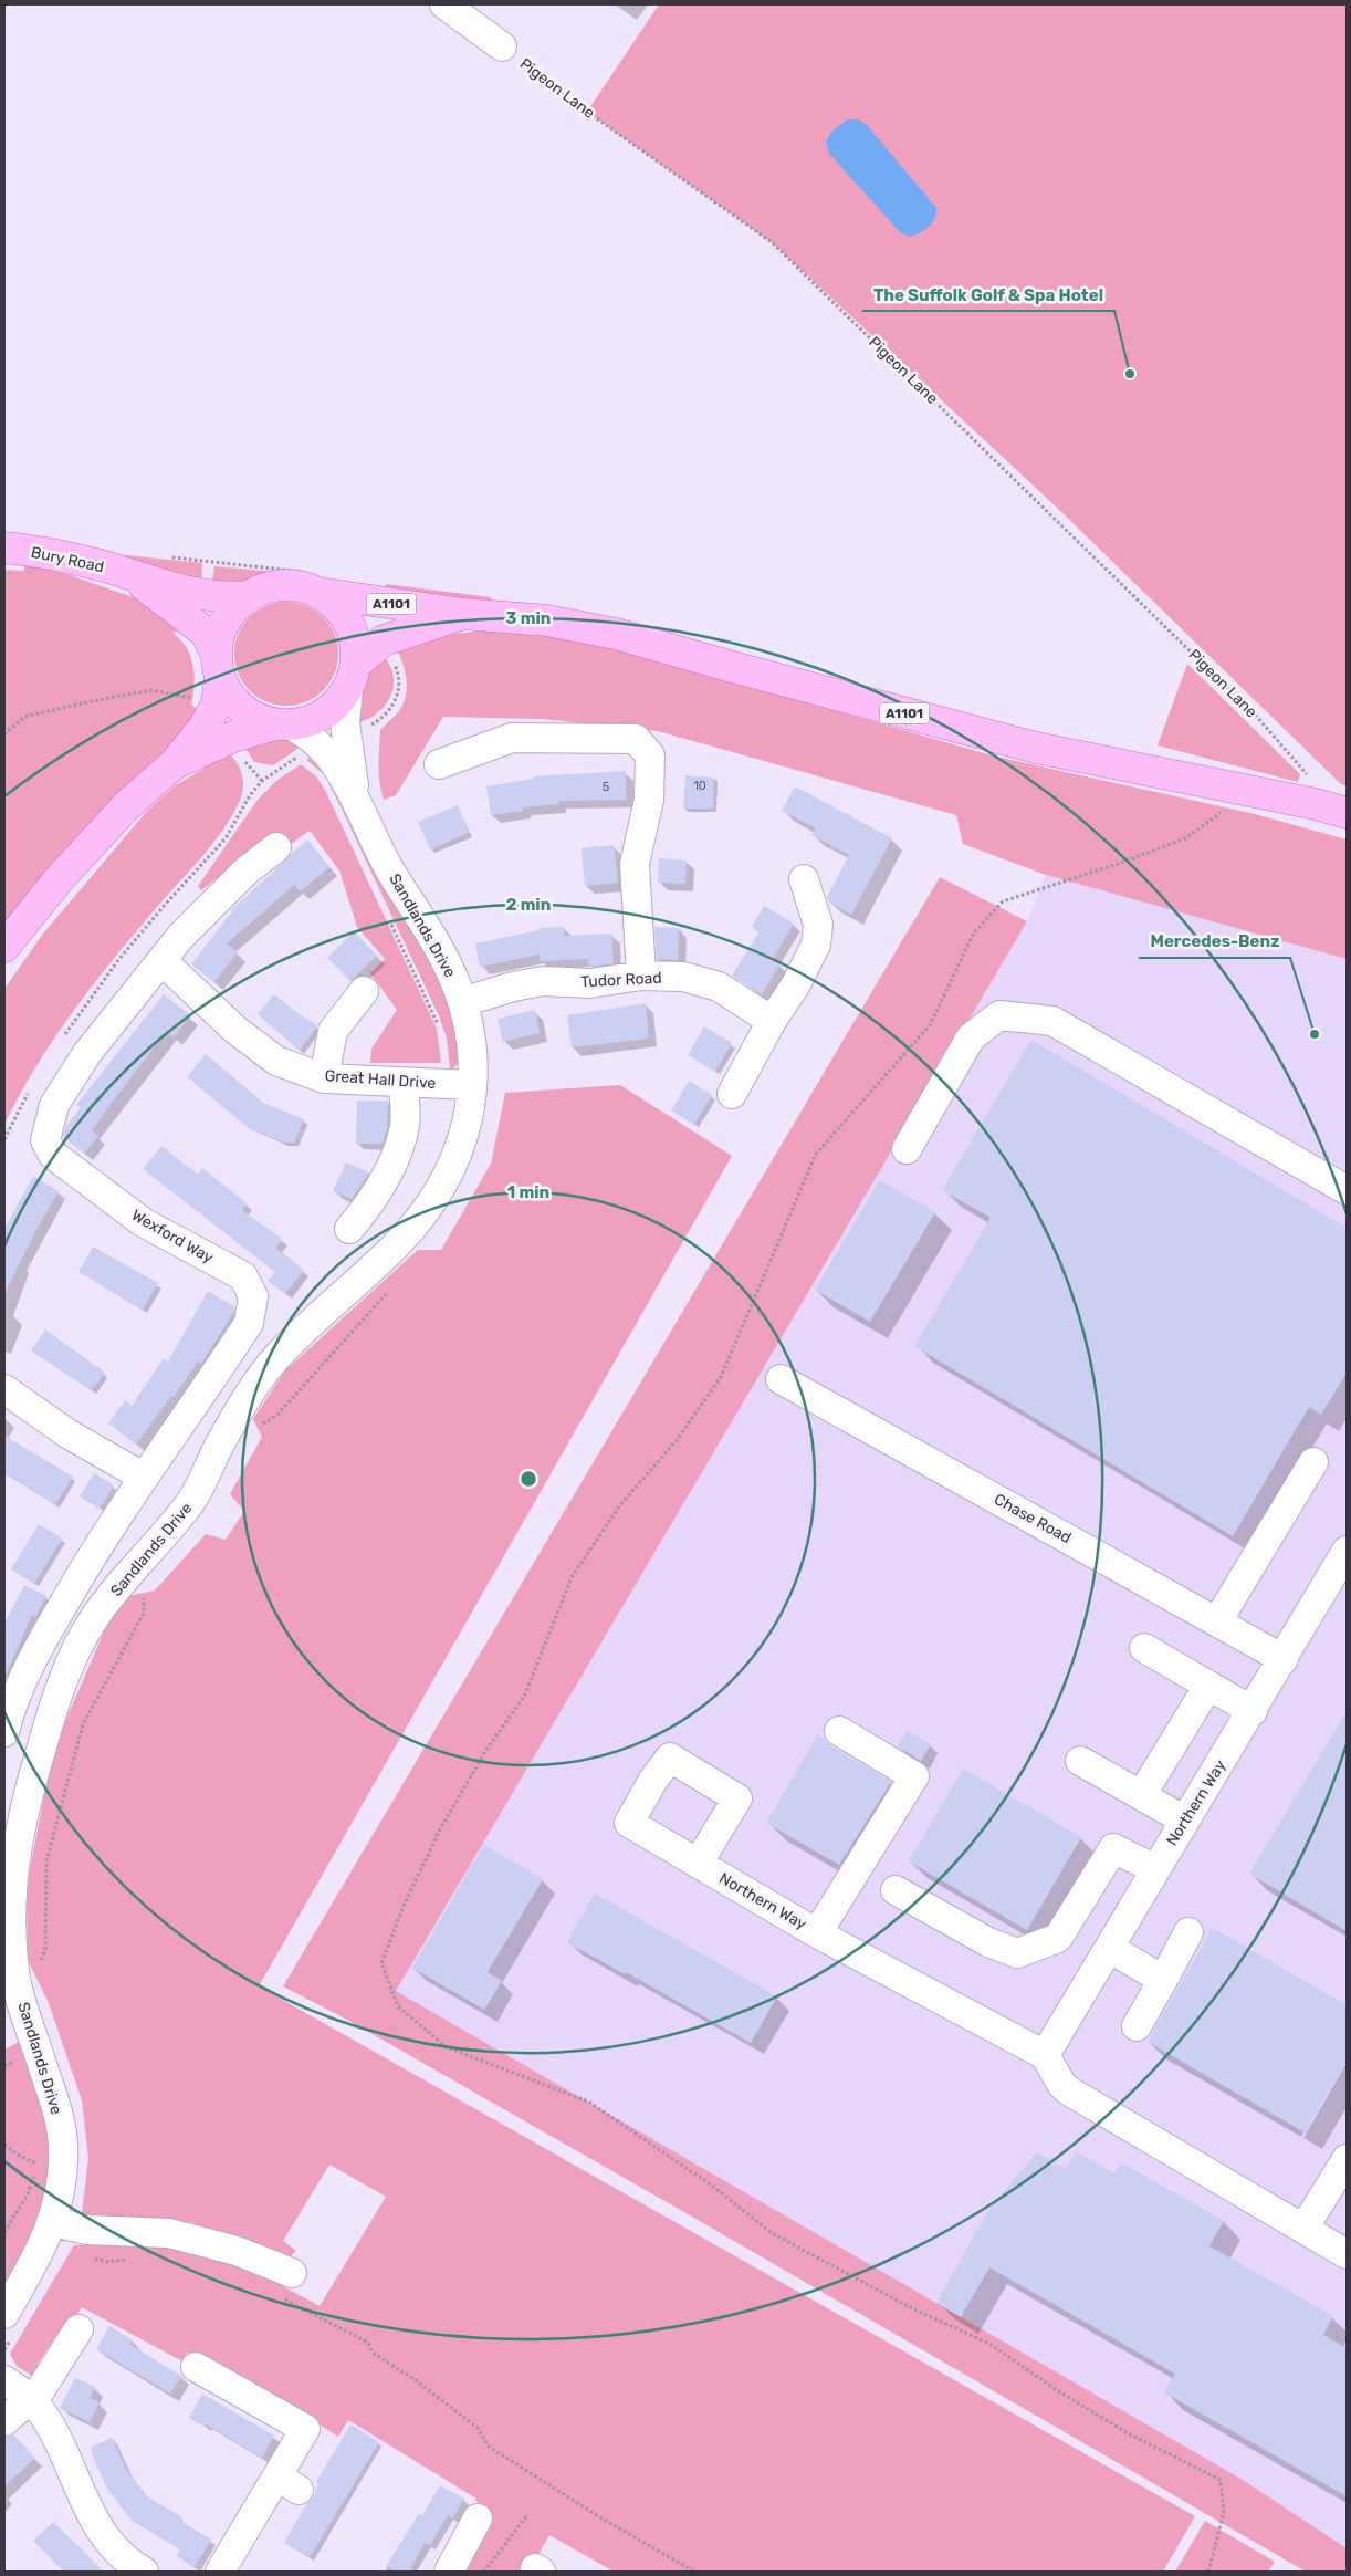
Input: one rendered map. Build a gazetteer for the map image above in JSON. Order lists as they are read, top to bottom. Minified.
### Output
{"streets":{"main road":["Bury Road","A1101"],"street":["Sandlands Drive","Tudor Road","Great Hall Drive","Wexford Way","Chase Road","Northern Way"],"path":["Pigeon Lane"]},"crossings":[["Bury Road","A1101"],["Bury Road","Sandlands Drive"],["A1101","Sandlands Drive"],["Sandlands Drive","Tudor Road"],["Sandlands Drive","Great Hall Drive"],["Great Hall Drive","Wexford Way"],["Chase Road","Northern Way"]],"places":["The Suffolk Golf & Spa Hotel","Mercedes-Benz"],"house_numbers":["10","5"],"rings":["3 min","2 min","1 min"]}
